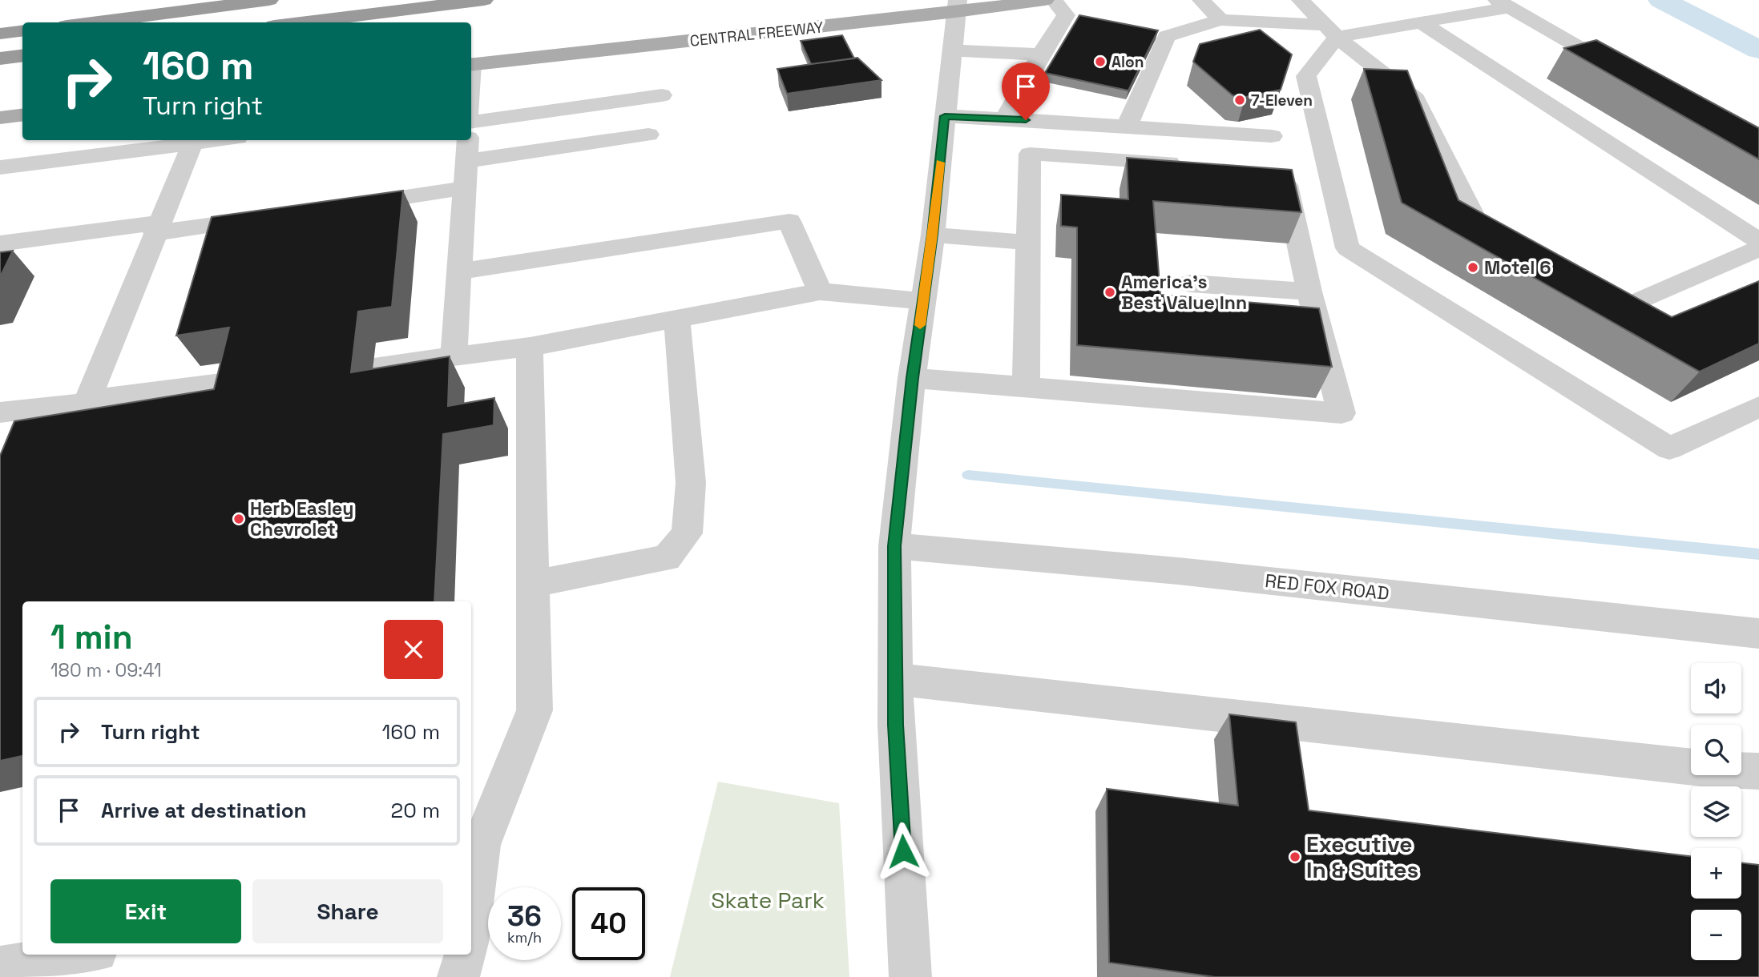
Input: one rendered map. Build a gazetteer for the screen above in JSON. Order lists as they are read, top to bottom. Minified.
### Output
{"streets":{"main road":["CENTRAL FREEWAY"],"street":["RED FOX ROAD"]},"parks":["Skate Park"],"places":["Alon","7-Eleven","Motel 6","America's Best Value Inn","Herb Easley Chevrolet","Executive In & Suites"],"page":{"turn":["160 m","Turn right"],"heading":["1 min","180 m · 09:41"],"map_buttons":["+","−"],"list":[{"name":"Turn right","value":"160 m"},{"name":"Arrive at destination","value":"20 m"}],"buttons":["Exit","Share"],"speed":"36 km/h","limit":"40"}}
